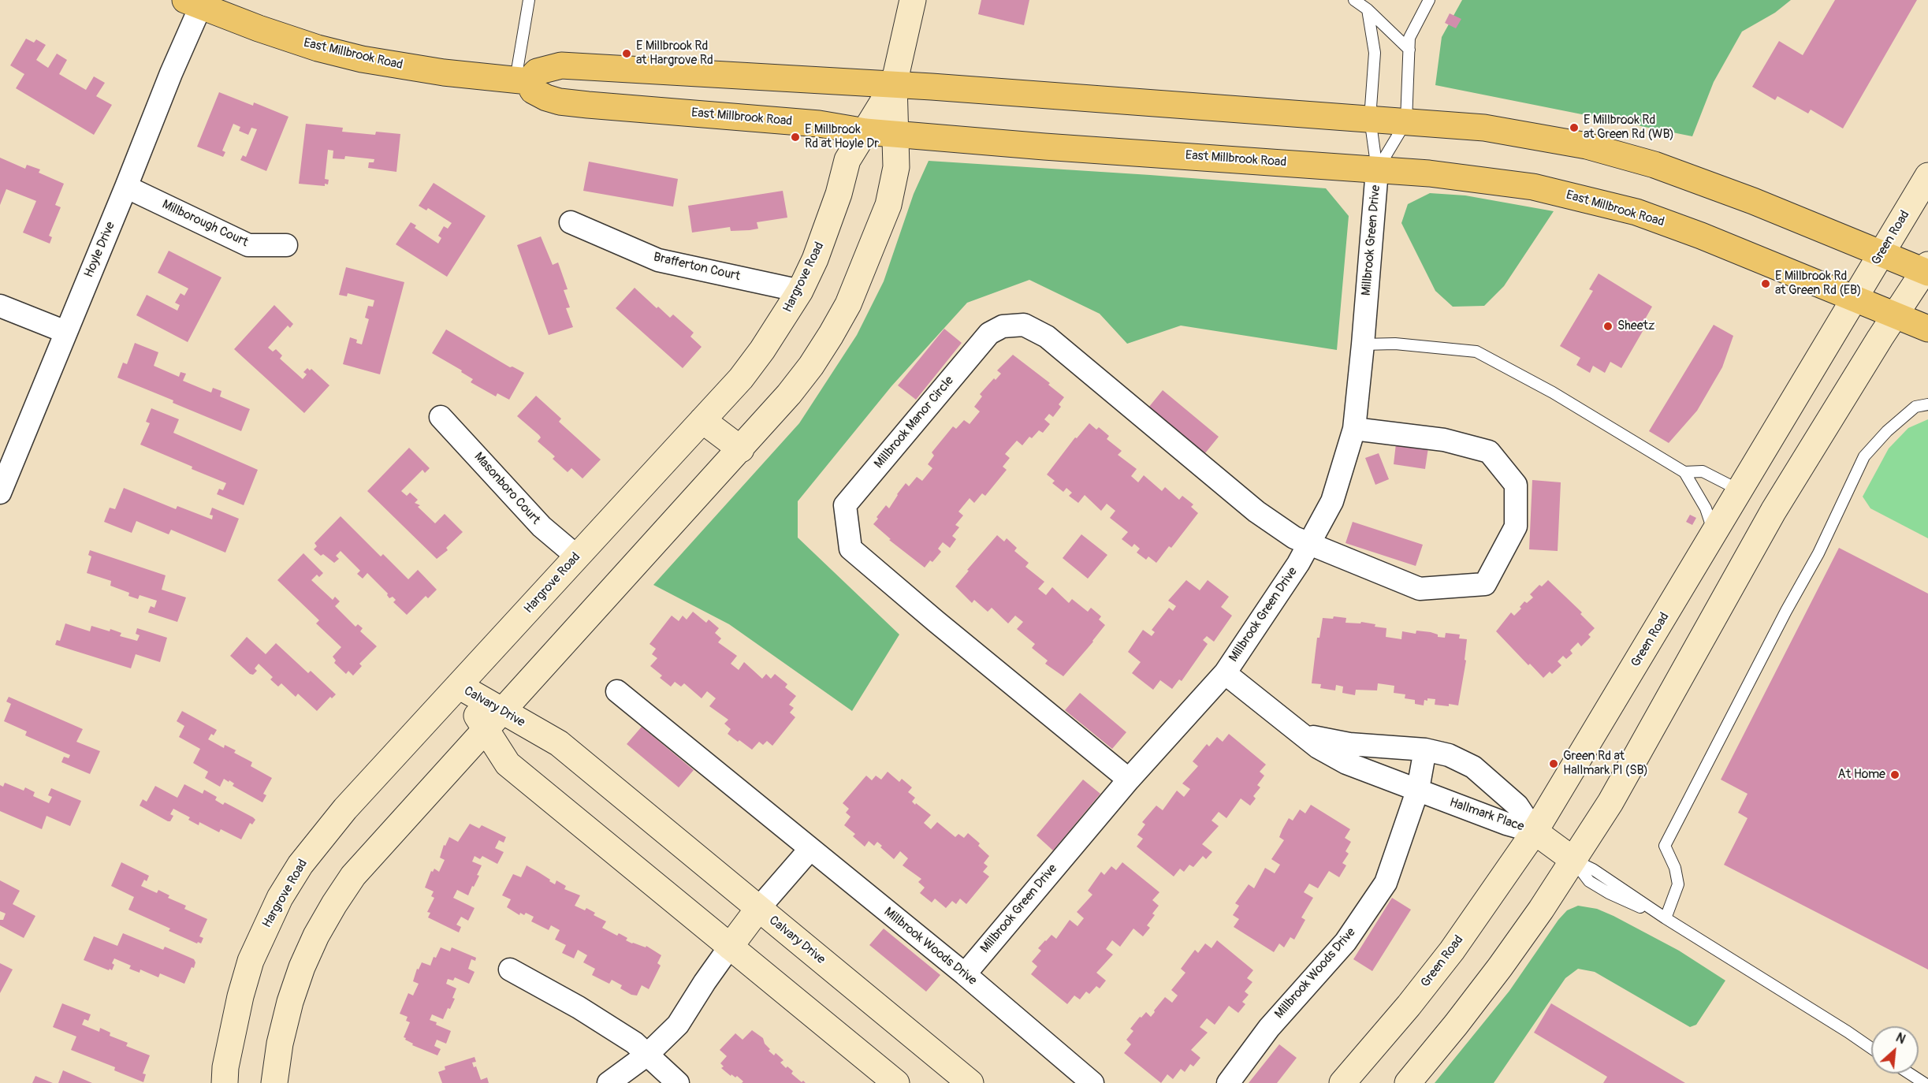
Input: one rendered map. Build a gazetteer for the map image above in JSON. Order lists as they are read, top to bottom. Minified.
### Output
{"streets":{"main road":["East Millbrook Road"],"street":["Millborough Court","Green Road","Millbrook Green Drive","Hoyle Drive","Brafferton Court","Hargrove Road","Millbrook Manor Circle","Masonboro Court","Calvary Drive","Hallmark Place","Millbrook Woods Drive"]},"crossings":[["East Millbrook Road","Green Road"],["East Millbrook Road","Millbrook Green Drive"],["East Millbrook Road","Hoyle Drive"],["East Millbrook Road","Hargrove Road"],["Millborough Court","Hoyle Drive"],["Green Road","Hallmark Place"],["Millbrook Green Drive","Millbrook Manor Circle"],["Millbrook Green Drive","Hallmark Place"],["Millbrook Green Drive","Millbrook Woods Drive"],["Brafferton Court","Hargrove Road"],["Hargrove Road","Masonboro Court"],["Hargrove Road","Calvary Drive"],["Hallmark Place","Millbrook Woods Drive"]],"places":["E Millbrook Rd at Hargrove Rd","E Millbrook Rd at Green Rd (WB)","E Millbrook Rd at Hoyle Dr","E Millbrook Rd at Green Rd (EB)","Sheetz","Green Rd at Hallmark Pl (SB)","At Home"],"north":"top right"}
